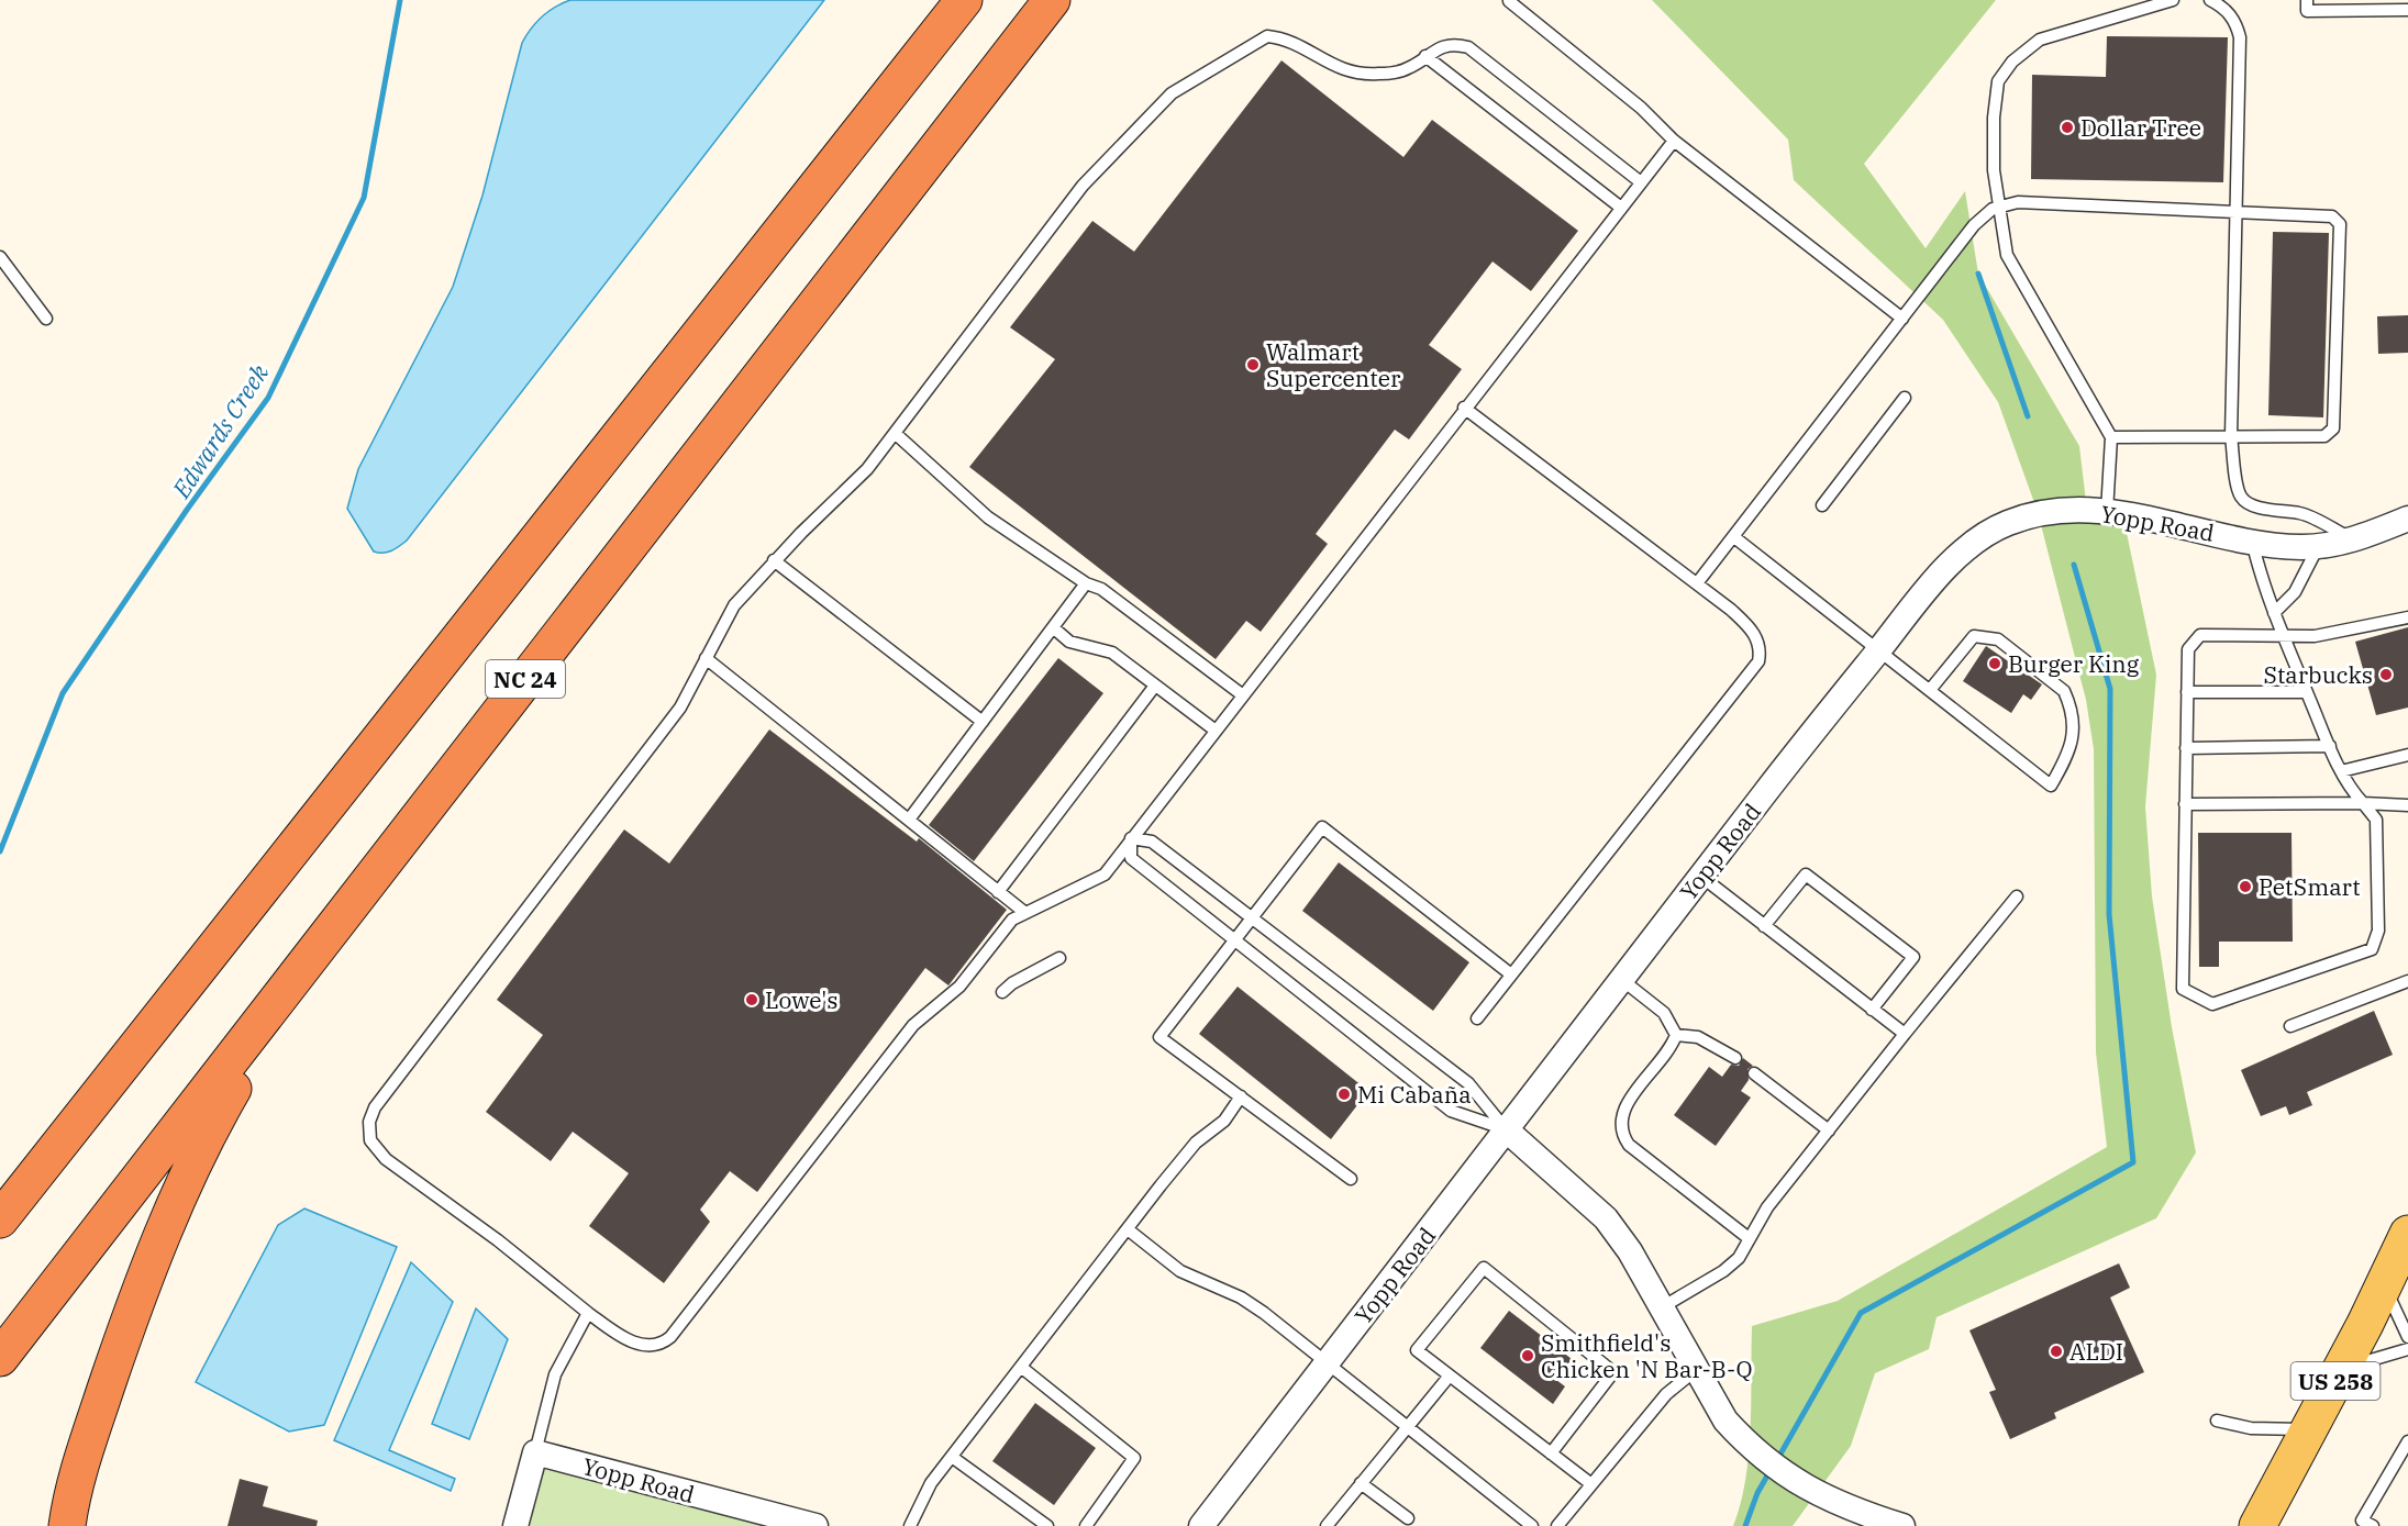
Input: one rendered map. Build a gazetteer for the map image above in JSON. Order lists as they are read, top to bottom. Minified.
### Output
{"streets":{"highway":["NC 24"],"main road":["US 258"],"street":["Yopp Road"]},"water":["Edwards Creek"],"places":["Dollar Tree","Walmart Supercenter","Burger King","Starbucks","PetSmart","Lowe's","Mi Cabaña","ALDI","Smithfield's Chicken 'N Bar-B-Q"]}
